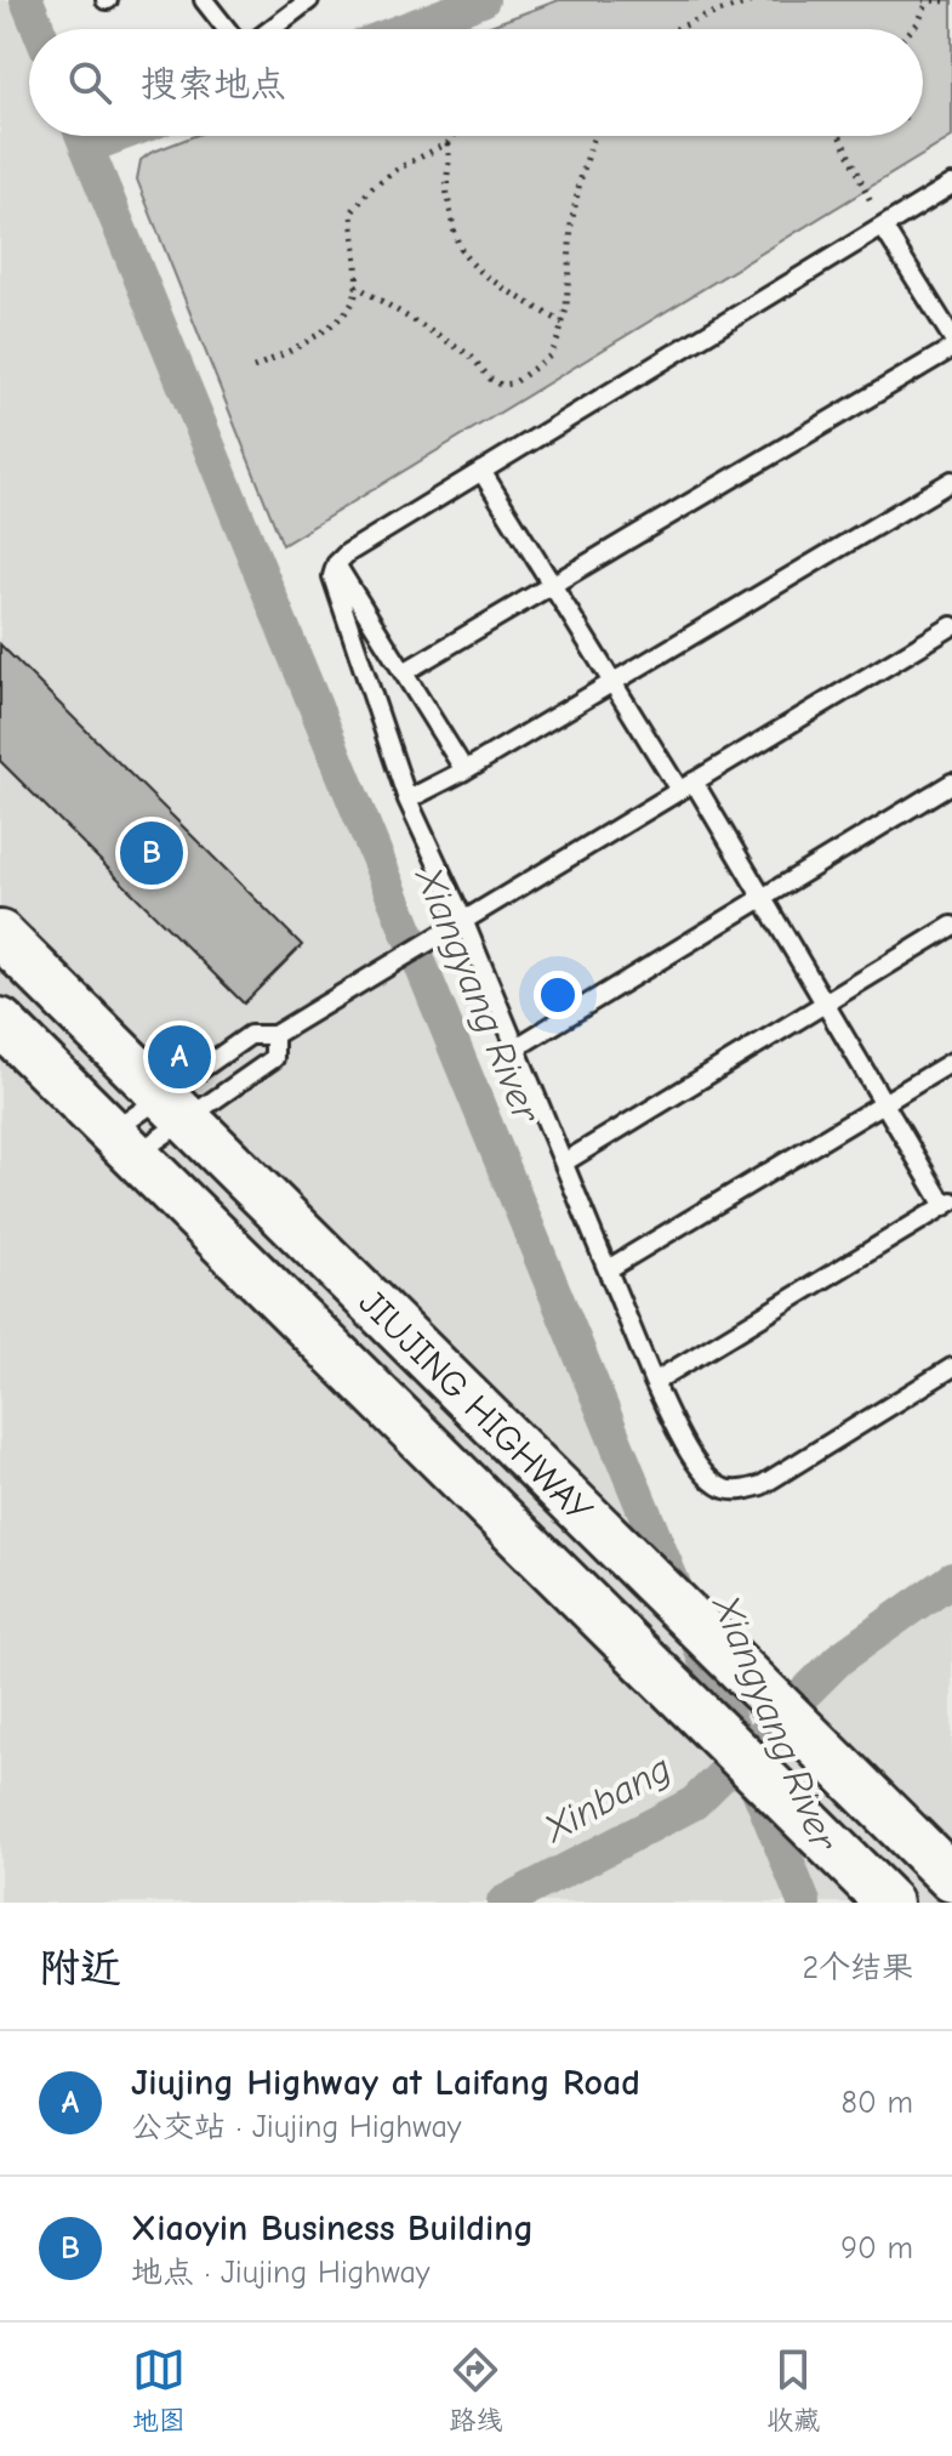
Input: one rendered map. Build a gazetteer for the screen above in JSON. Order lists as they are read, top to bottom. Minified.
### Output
{"streets":{"main road":["JIUJING HIGHWAY"]},"water":["Xiangyang River","Xinbang"],"page":{"search":"搜索地点","pins":["B","A"],"heading":["附近","2个结果"],"list":[{"mark":"A","name":"Jiujing Highway at Laifang Road","note":"公交站 · Jiujing Highway","value":"80 m"},{"mark":"B","name":"Xiaoyin Business Building","note":"地点 · Jiujing Highway","value":"90 m"}],"nav":["地图","路线","收藏"]}}
